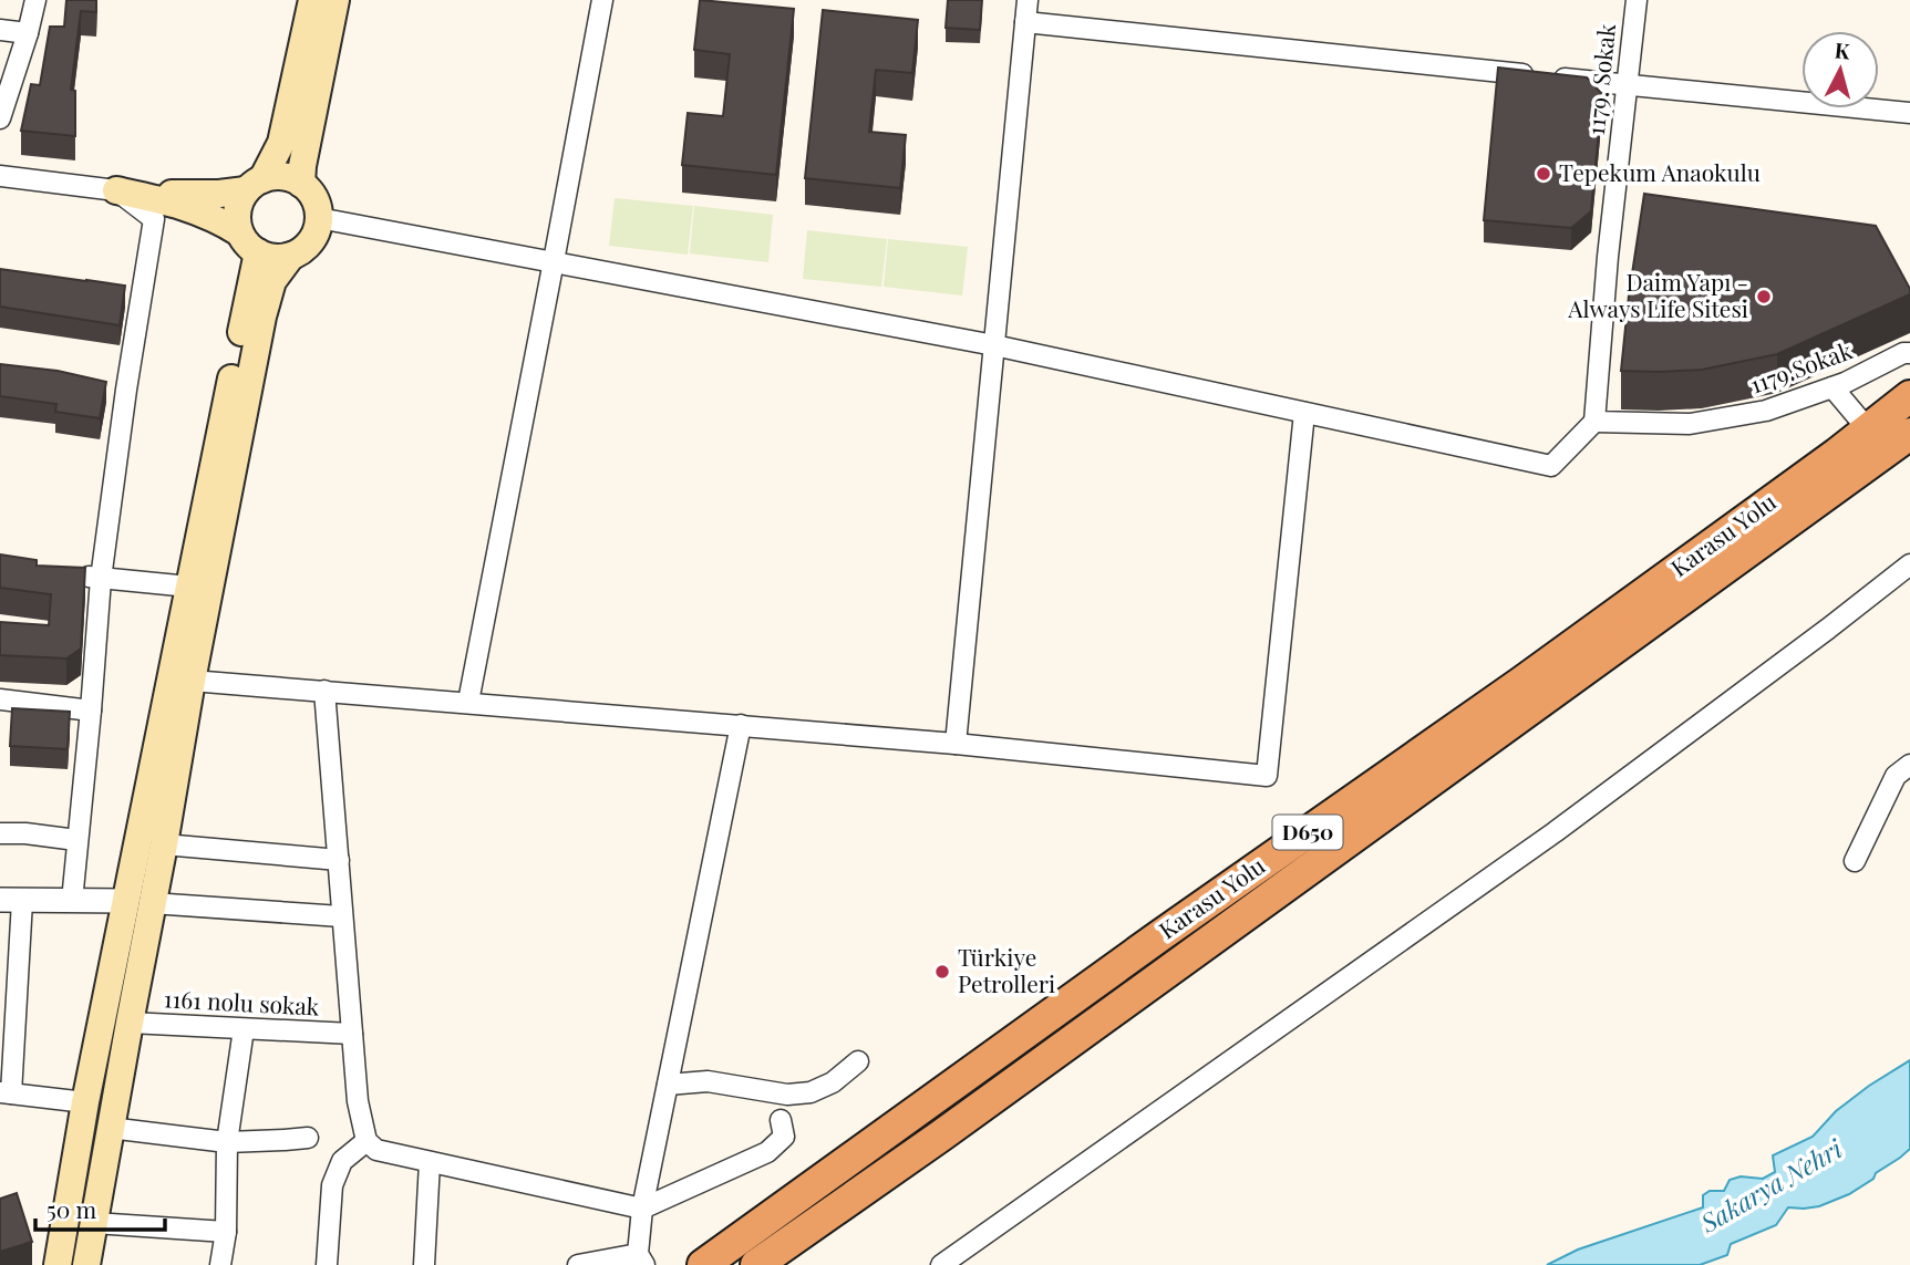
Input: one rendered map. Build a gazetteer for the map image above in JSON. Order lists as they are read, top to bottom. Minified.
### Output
{"streets":{"highway":["Karasu Yolu","D650"],"street":["1179. Sokak","1179.Sokak","1161 nolu sokak"]},"crossings":[["1179. Sokak","1179.Sokak"]],"water":["Sakarya Nehri"],"places":["Tepekum Anaokulu","Daim Yapı - Always Life Sitesi","Türkiye Petrolleri"],"scale_bar":"50 m","north":"top"}
